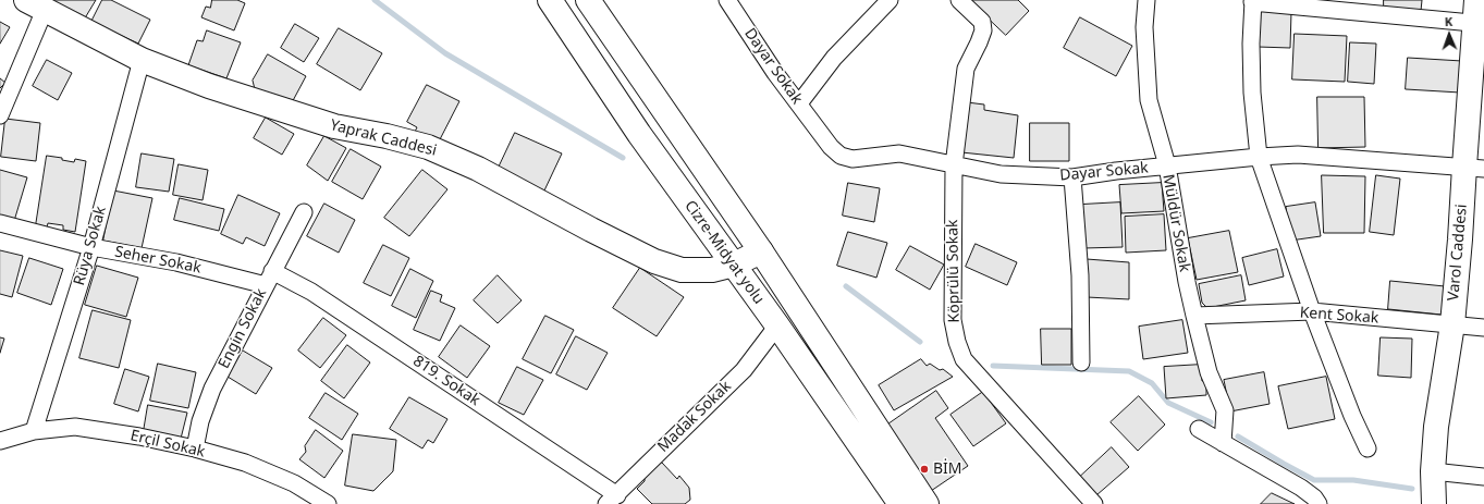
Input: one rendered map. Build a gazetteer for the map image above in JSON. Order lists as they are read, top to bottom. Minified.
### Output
{"streets":{"main road":["Yaprak Caddesi","Cizre-Midyat yolu","Varol Caddesi"],"street":["Dayar Sokak","Müldür Sokak","Rüya Sokak","Seher Sokak","Köprülü Sokak","Kent Sokak","Engin Sokak","819. Sokak","Madak Sokak","Erçil Sokak"]},"crossings":[["Dayar Sokak","Müldür Sokak"],["Dayar Sokak","Varol Caddesi"],["Dayar Sokak","Köprülü Sokak"],["Yaprak Caddesi","Rüya Sokak"],["Yaprak Caddesi","Cizre-Midyat yolu"],["Müldür Sokak","Kent Sokak"],["Rüya Sokak","Seher Sokak"],["Rüya Sokak","Erçil Sokak"],["Cizre-Midyat yolu","Madak Sokak"],["Varol Caddesi","Kent Sokak"],["Seher Sokak","Engin Sokak"],["Seher Sokak","819. Sokak"],["Engin Sokak","819. Sokak"],["Engin Sokak","Erçil Sokak"],["819. Sokak","Madak Sokak"]],"places":["BİM"],"north":"top"}
